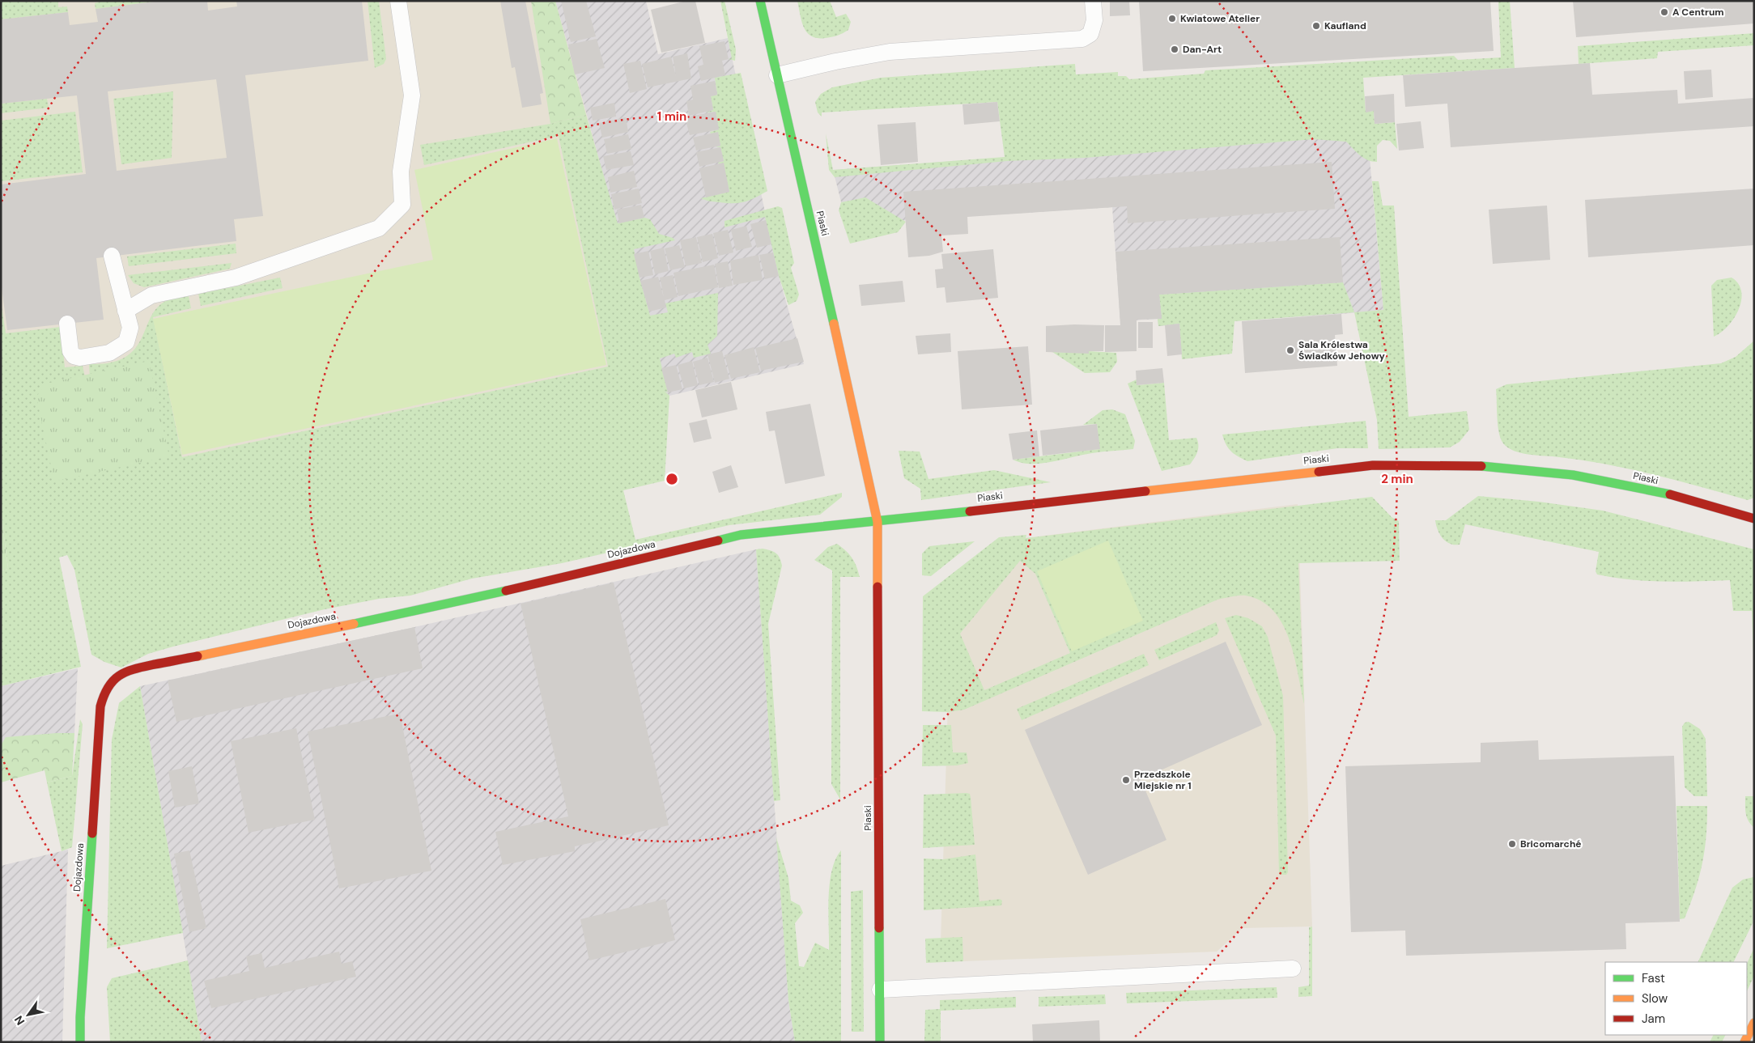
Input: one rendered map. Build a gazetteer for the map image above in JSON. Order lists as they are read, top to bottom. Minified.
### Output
{"streets":{"street":["Piaski","Dojazdowa"]},"crossings":[["Piaski","Dojazdowa"]],"places":["A Centrum","Kwiatowe Atelier","Kaufland","Dan-Art","Sala Królestwa Świadków Jehowy","Przedszkole Miejskie nr 1","Bricomarché"],"legend":["Fast","Slow","Jam"],"north":"bottom left","rings":["1 min","2 min"]}
